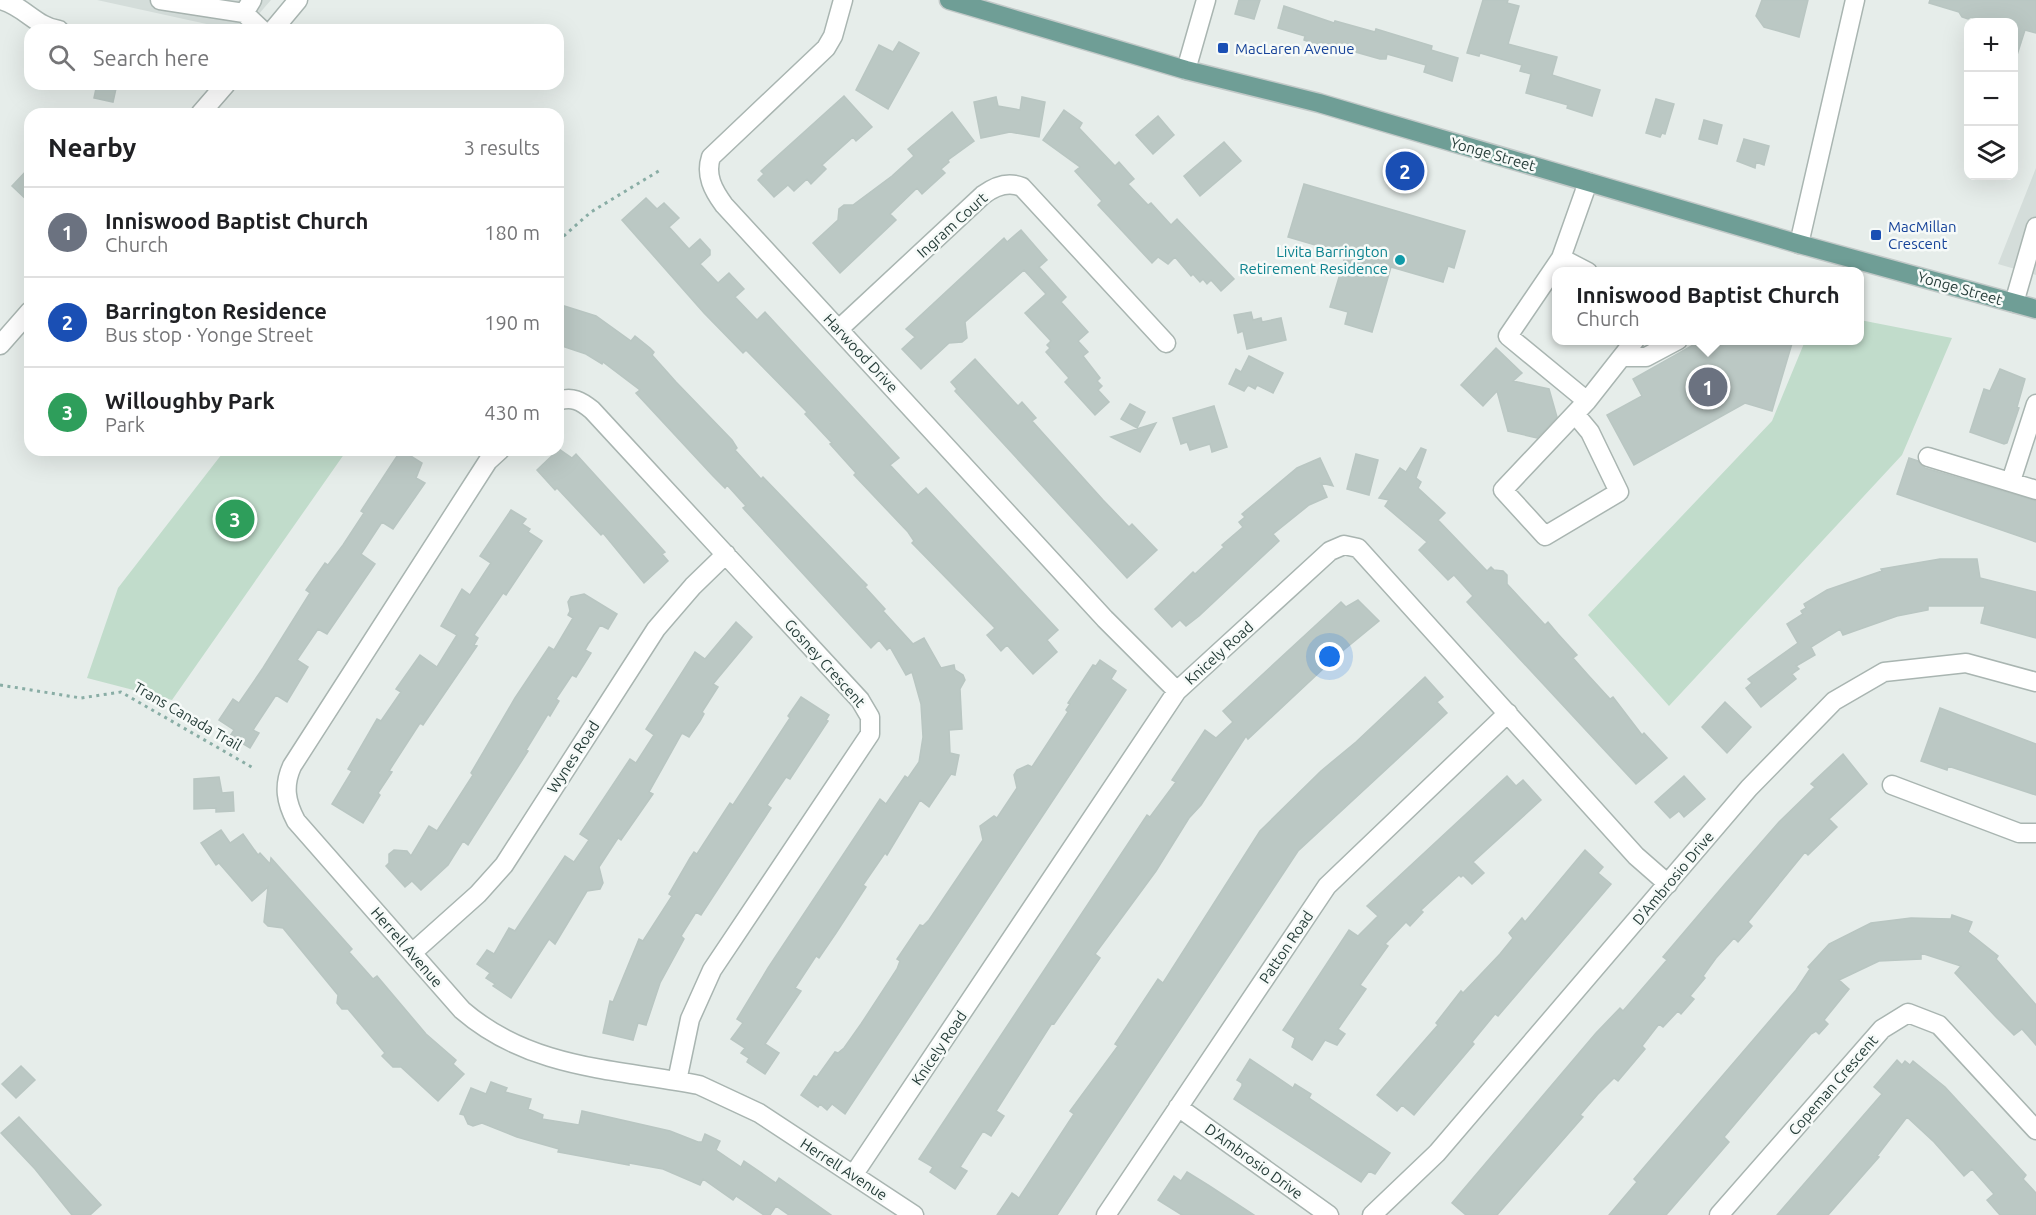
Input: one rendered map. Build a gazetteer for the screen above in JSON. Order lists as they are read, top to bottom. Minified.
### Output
{"streets":{"main road":["Yonge Street"],"street":["Ingram Court","Harwood Drive","Knicely Road","Gosney Crescent","Wynes Road","D'Ambrosio Drive","Herrell Avenue","Patton Road","Copeman Crescent"],"path":["Trans Canada Trail"]},"crossings":[["Ingram Court","Harwood Drive"],["Harwood Drive","Knicely Road"],["Knicely Road","D'Ambrosio Drive"],["Knicely Road","Herrell Avenue"],["Knicely Road","Patton Road"],["Gosney Crescent","Wynes Road"],["Gosney Crescent","Herrell Avenue"],["Wynes Road","Herrell Avenue"],["D'Ambrosio Drive","Patton Road"]],"places":{"transit":["MacLaren Avenue","MacMillan Crescent"],"other":["Livita Barrington Retirement Residence"]},"page":{"map_buttons":["+","−"],"search":"Search here","heading":["Nearby","3 results"],"pins":["2","1","3"],"list":[{"mark":"1","name":"Inniswood Baptist Church","note":"Church","value":"180 m"},{"mark":"2","name":"Barrington Residence","note":"Bus stop · Yonge Street","value":"190 m"},{"mark":"3","name":"Willoughby Park","note":"Park","value":"430 m"}],"popup":["Inniswood Baptist Church","Church"]}}
